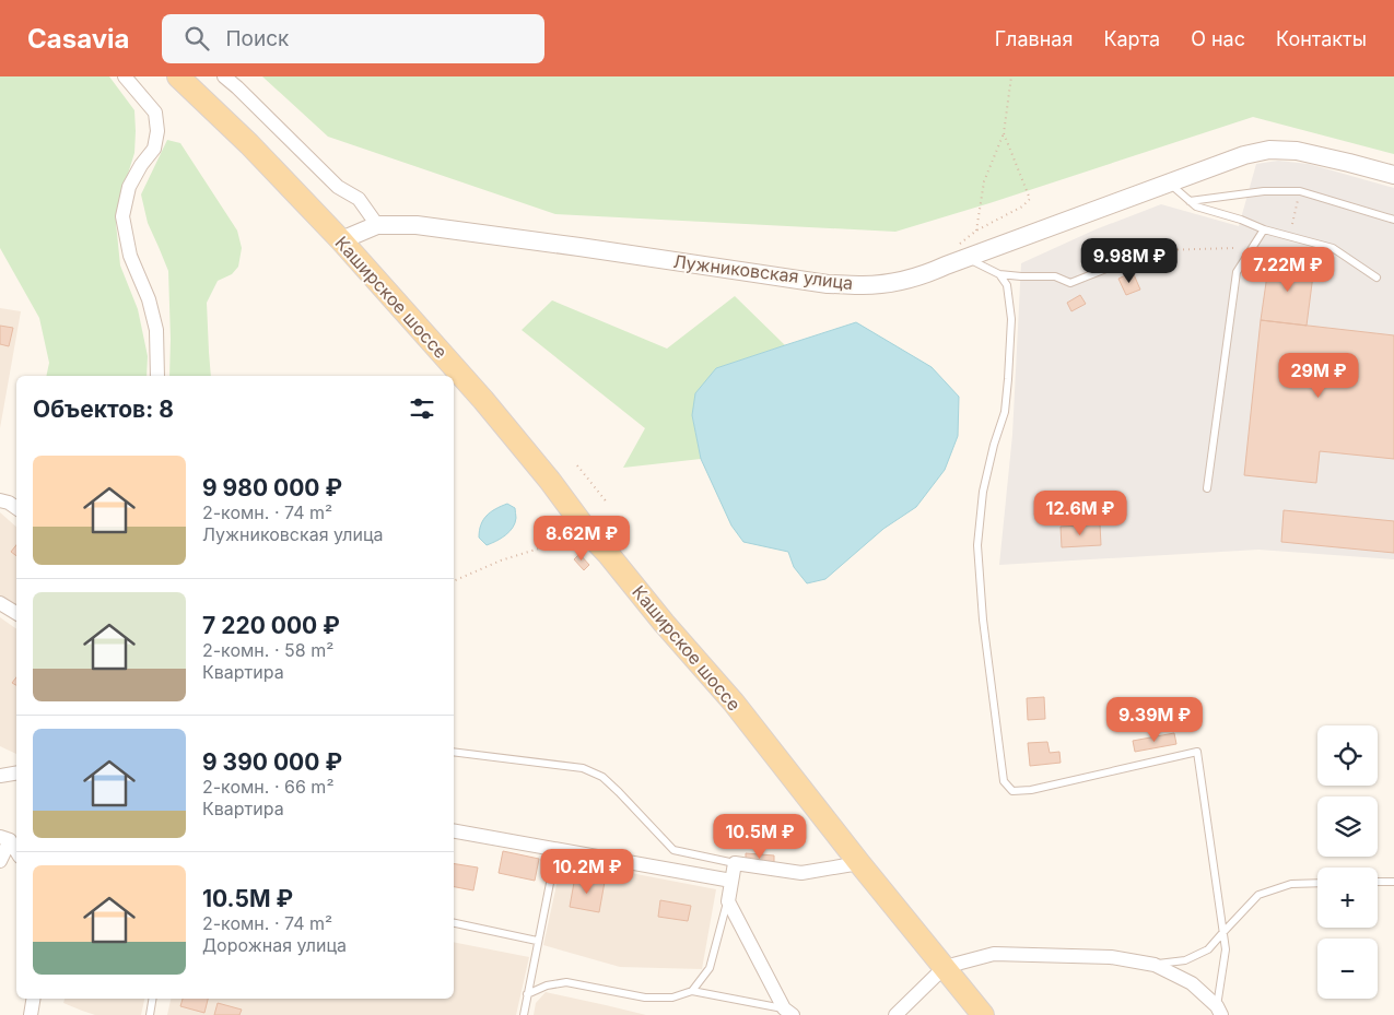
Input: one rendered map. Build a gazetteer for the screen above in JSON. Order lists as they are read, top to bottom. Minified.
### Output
{"streets":{"main road":["Каширское шоссе"],"street":["Лужниковская улица"]},"crossings":[["Лужниковская улица","Каширское шоссе"]],"page":{"header":"Casavia","search":"Поиск","nav":["Главная","Карта","О нас","Контакты"],"price":["9.98M ₽","7.22M ₽","29M ₽","12.6M ₽","8.62M ₽","9.39M ₽","10.5M ₽","10.2M ₽"],"heading":"Объектов: 8","list":[{"name":"9 980 000 ₽","note":"2-комн. · 74 m² · Лужниковская улица"},{"name":"7 220 000 ₽","note":"2-комн. · 58 m² · Квартира"},{"name":"9 390 000 ₽","note":"2-комн. · 66 m² · Квартира"},{"name":"10.5M ₽","note":"2-комн. · 74 m² · Дорожная улица"}],"map_buttons":["+","−"]}}
